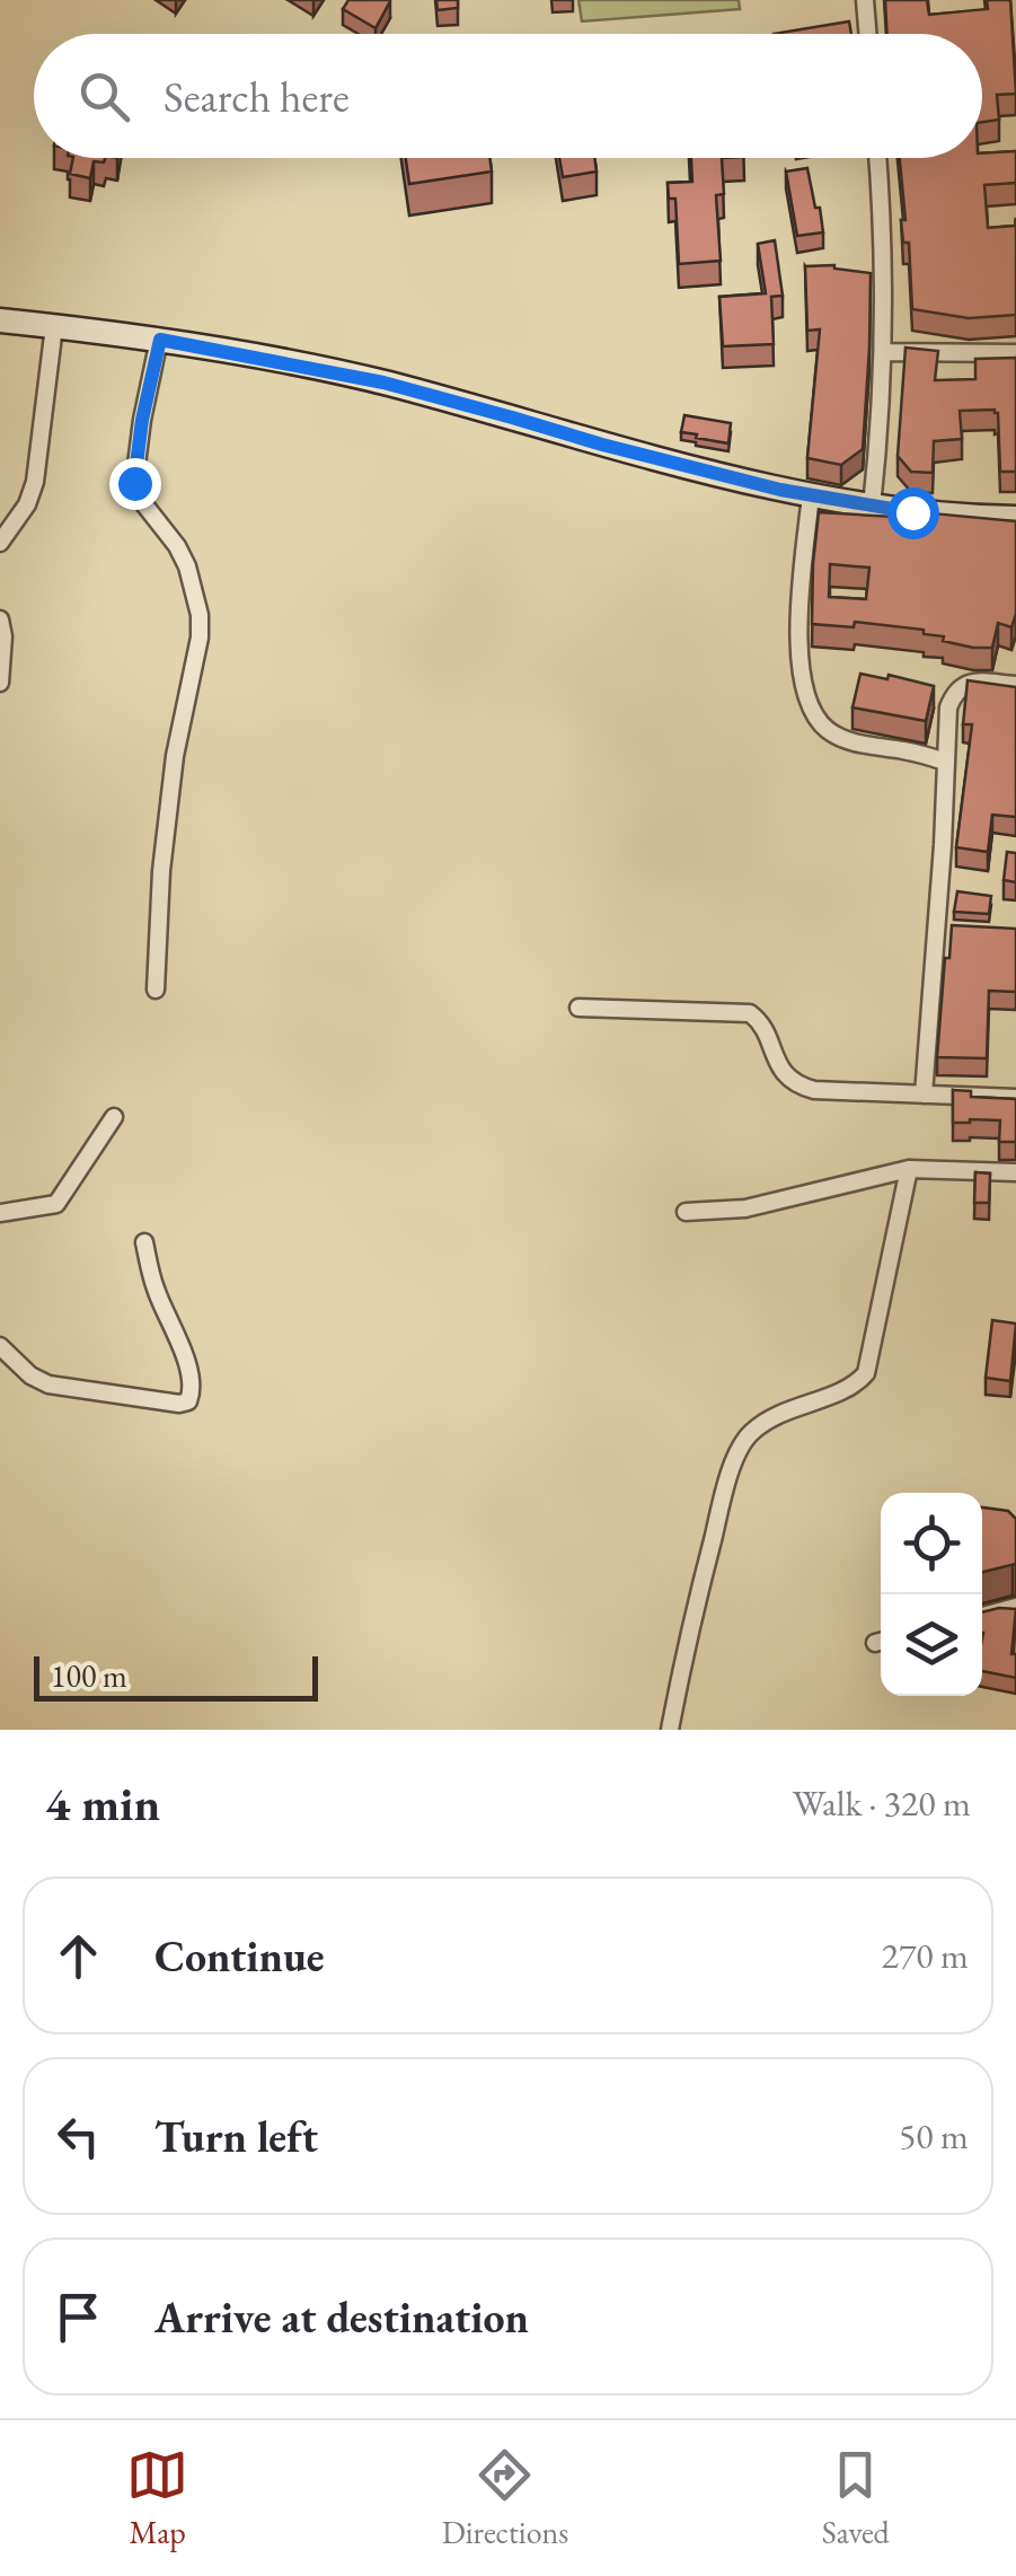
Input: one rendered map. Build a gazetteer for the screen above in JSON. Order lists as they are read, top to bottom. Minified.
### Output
{"scale_bar":"100 m","page":{"search":"Search here","scale":"100 m","heading":["4 min","Walk · 320 m"],"list":[["Continue","270 m"],["Turn left","50 m"],"Arrive at destination"],"nav":["Map","Directions","Saved"]}}
